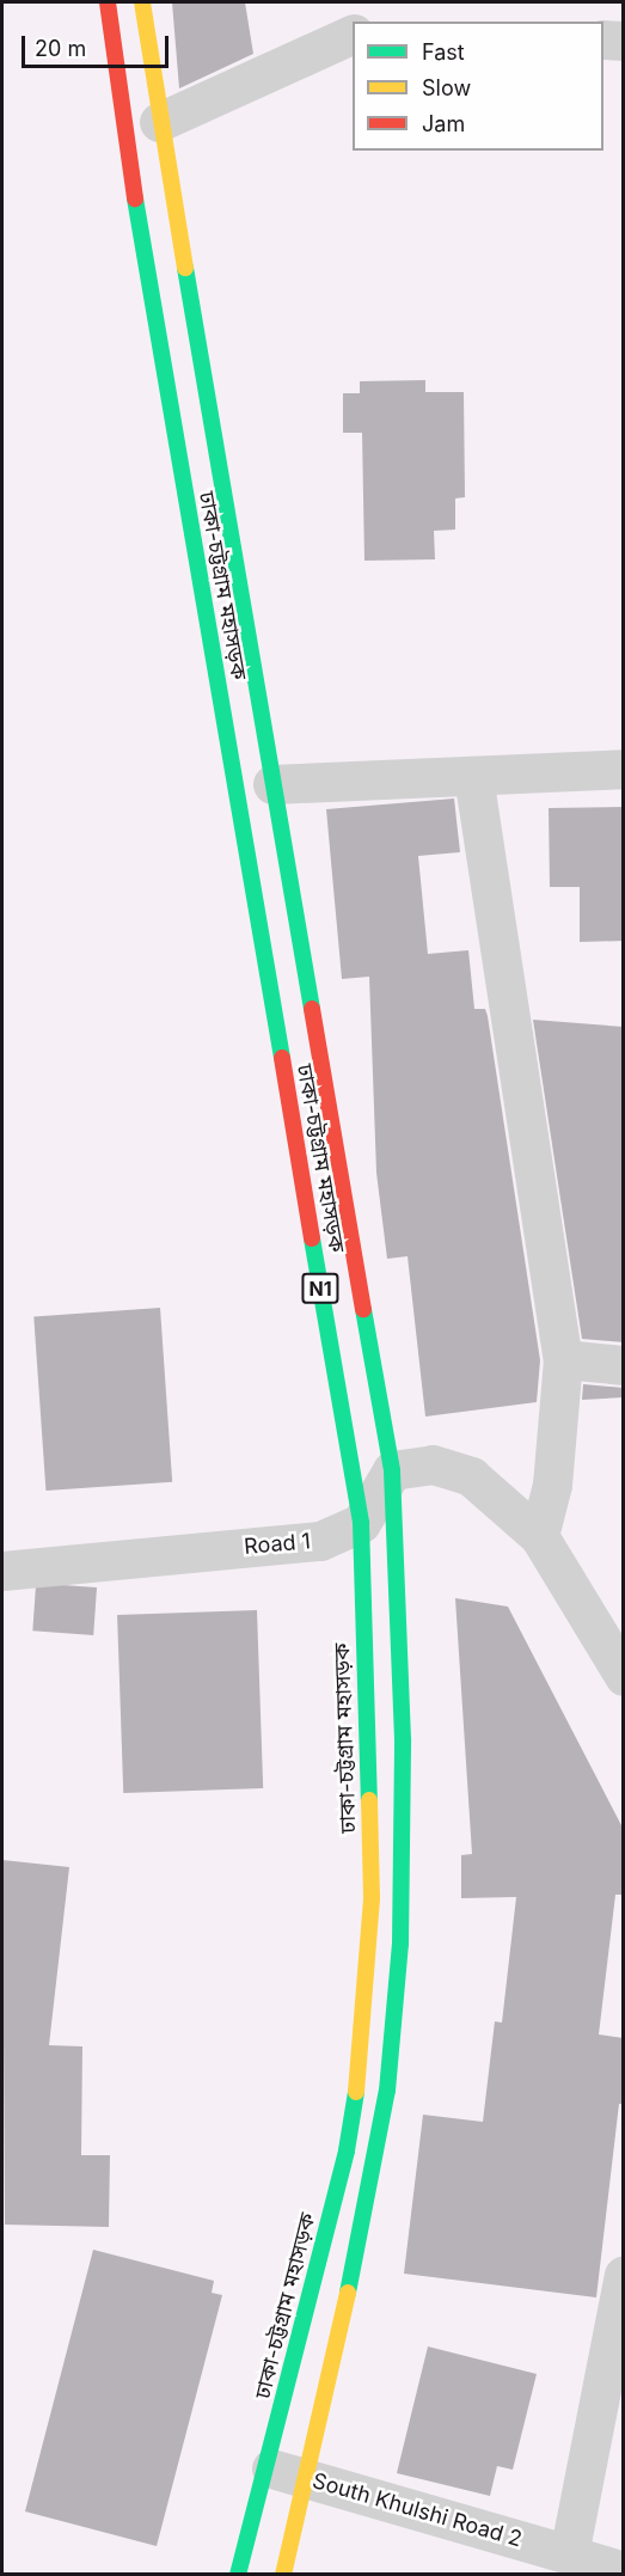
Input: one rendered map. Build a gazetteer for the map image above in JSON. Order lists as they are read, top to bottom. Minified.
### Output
{"streets":{"highway":["ঢাকা-চট্টগ্রাম মহাসড়ক","N1"],"street":["Road 1","South Khulshi Road 2"]},"crossings":[["ঢাকা-চট্টগ্রাম মহাসড়ক","Road 1"],["ঢাকা-চট্টগ্রাম মহাসড়ক","South Khulshi Road 2"]],"legend":["Fast","Slow","Jam"],"scale_bar":"20 m"}
